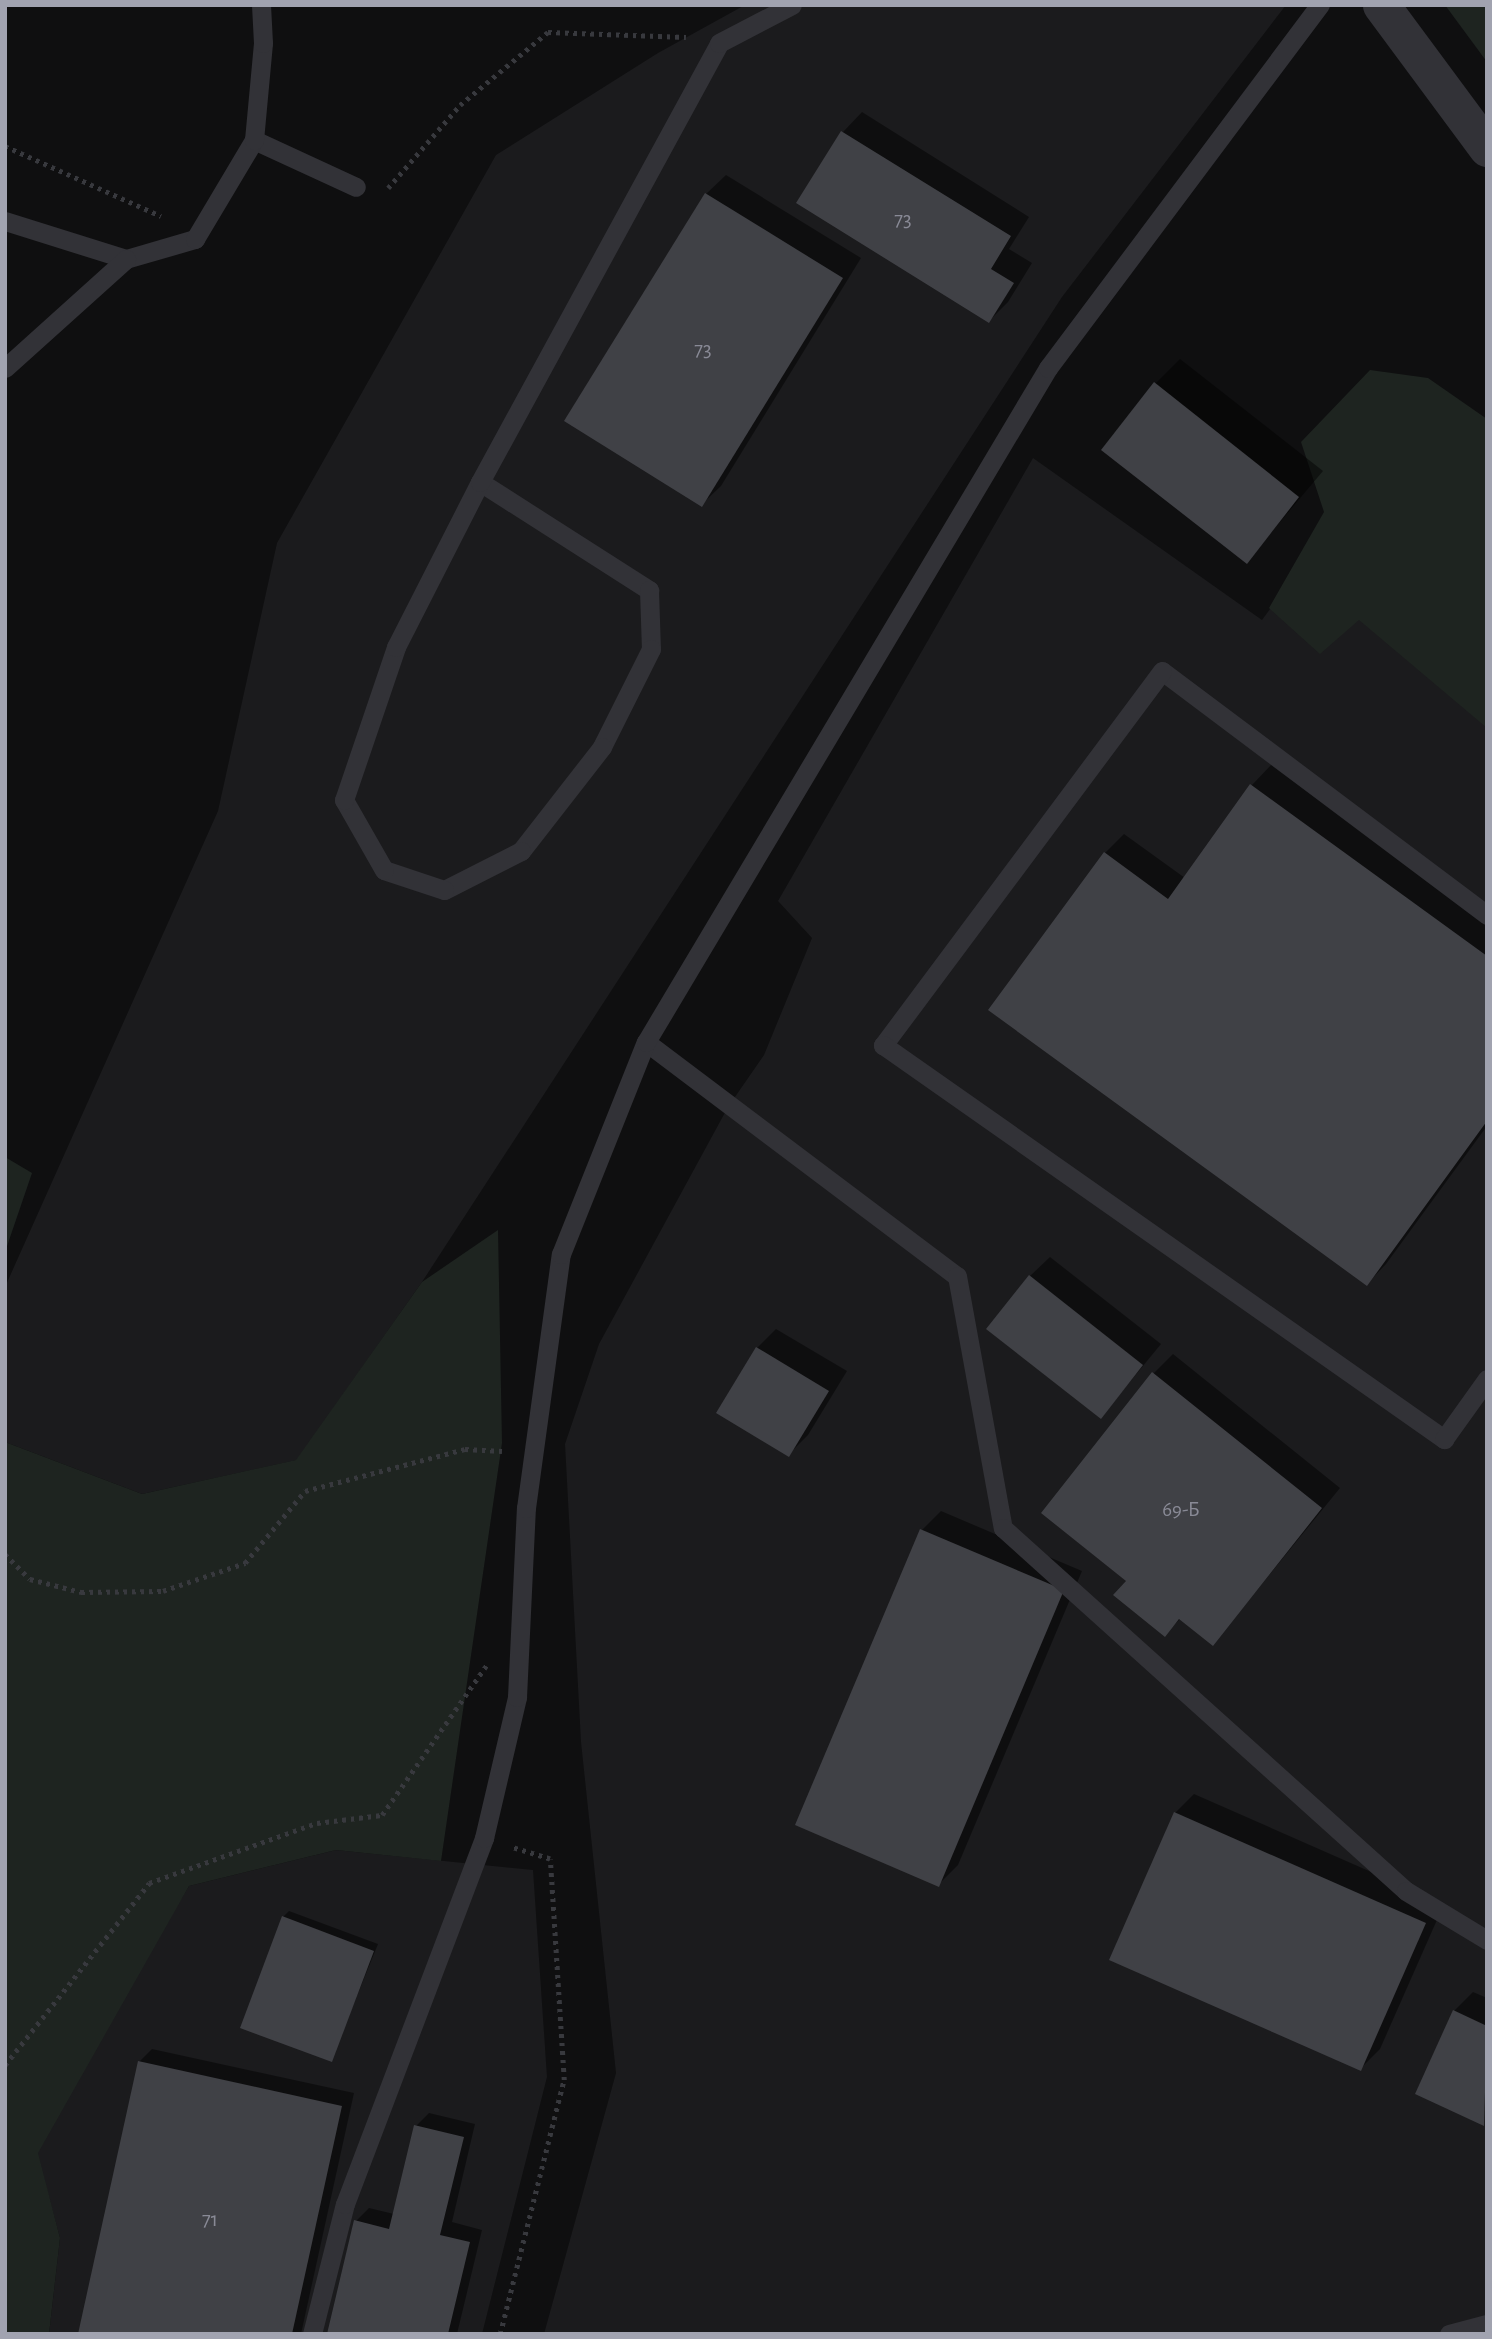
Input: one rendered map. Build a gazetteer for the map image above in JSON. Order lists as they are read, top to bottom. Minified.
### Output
{"house_numbers":["73","73","69-Б","71"]}
